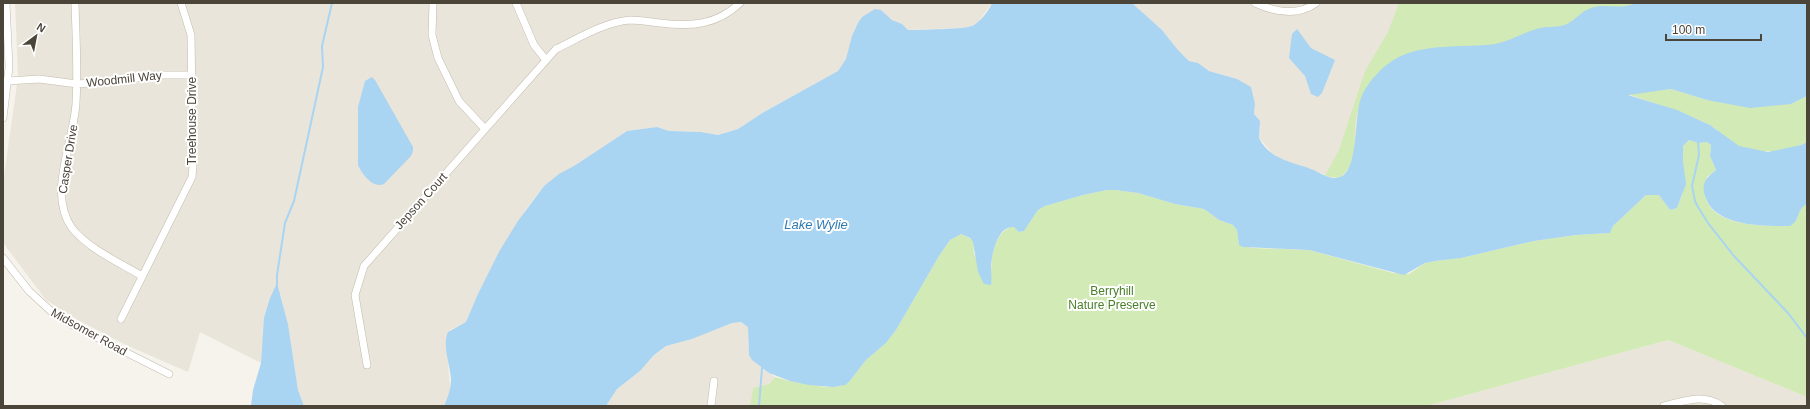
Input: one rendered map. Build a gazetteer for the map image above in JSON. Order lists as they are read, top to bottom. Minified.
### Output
{"streets":{"street":["Woodmill Way","Treehouse Drive","Casper Drive","Jepson Court","Midsomer Road"]},"crossings":[["Woodmill Way","Treehouse Drive"],["Woodmill Way","Casper Drive"],["Treehouse Drive","Casper Drive"]],"water":["Lake Wylie"],"parks":["Berryhill Nature Preserve"],"scale_bar":"100 m","north":"top right"}
